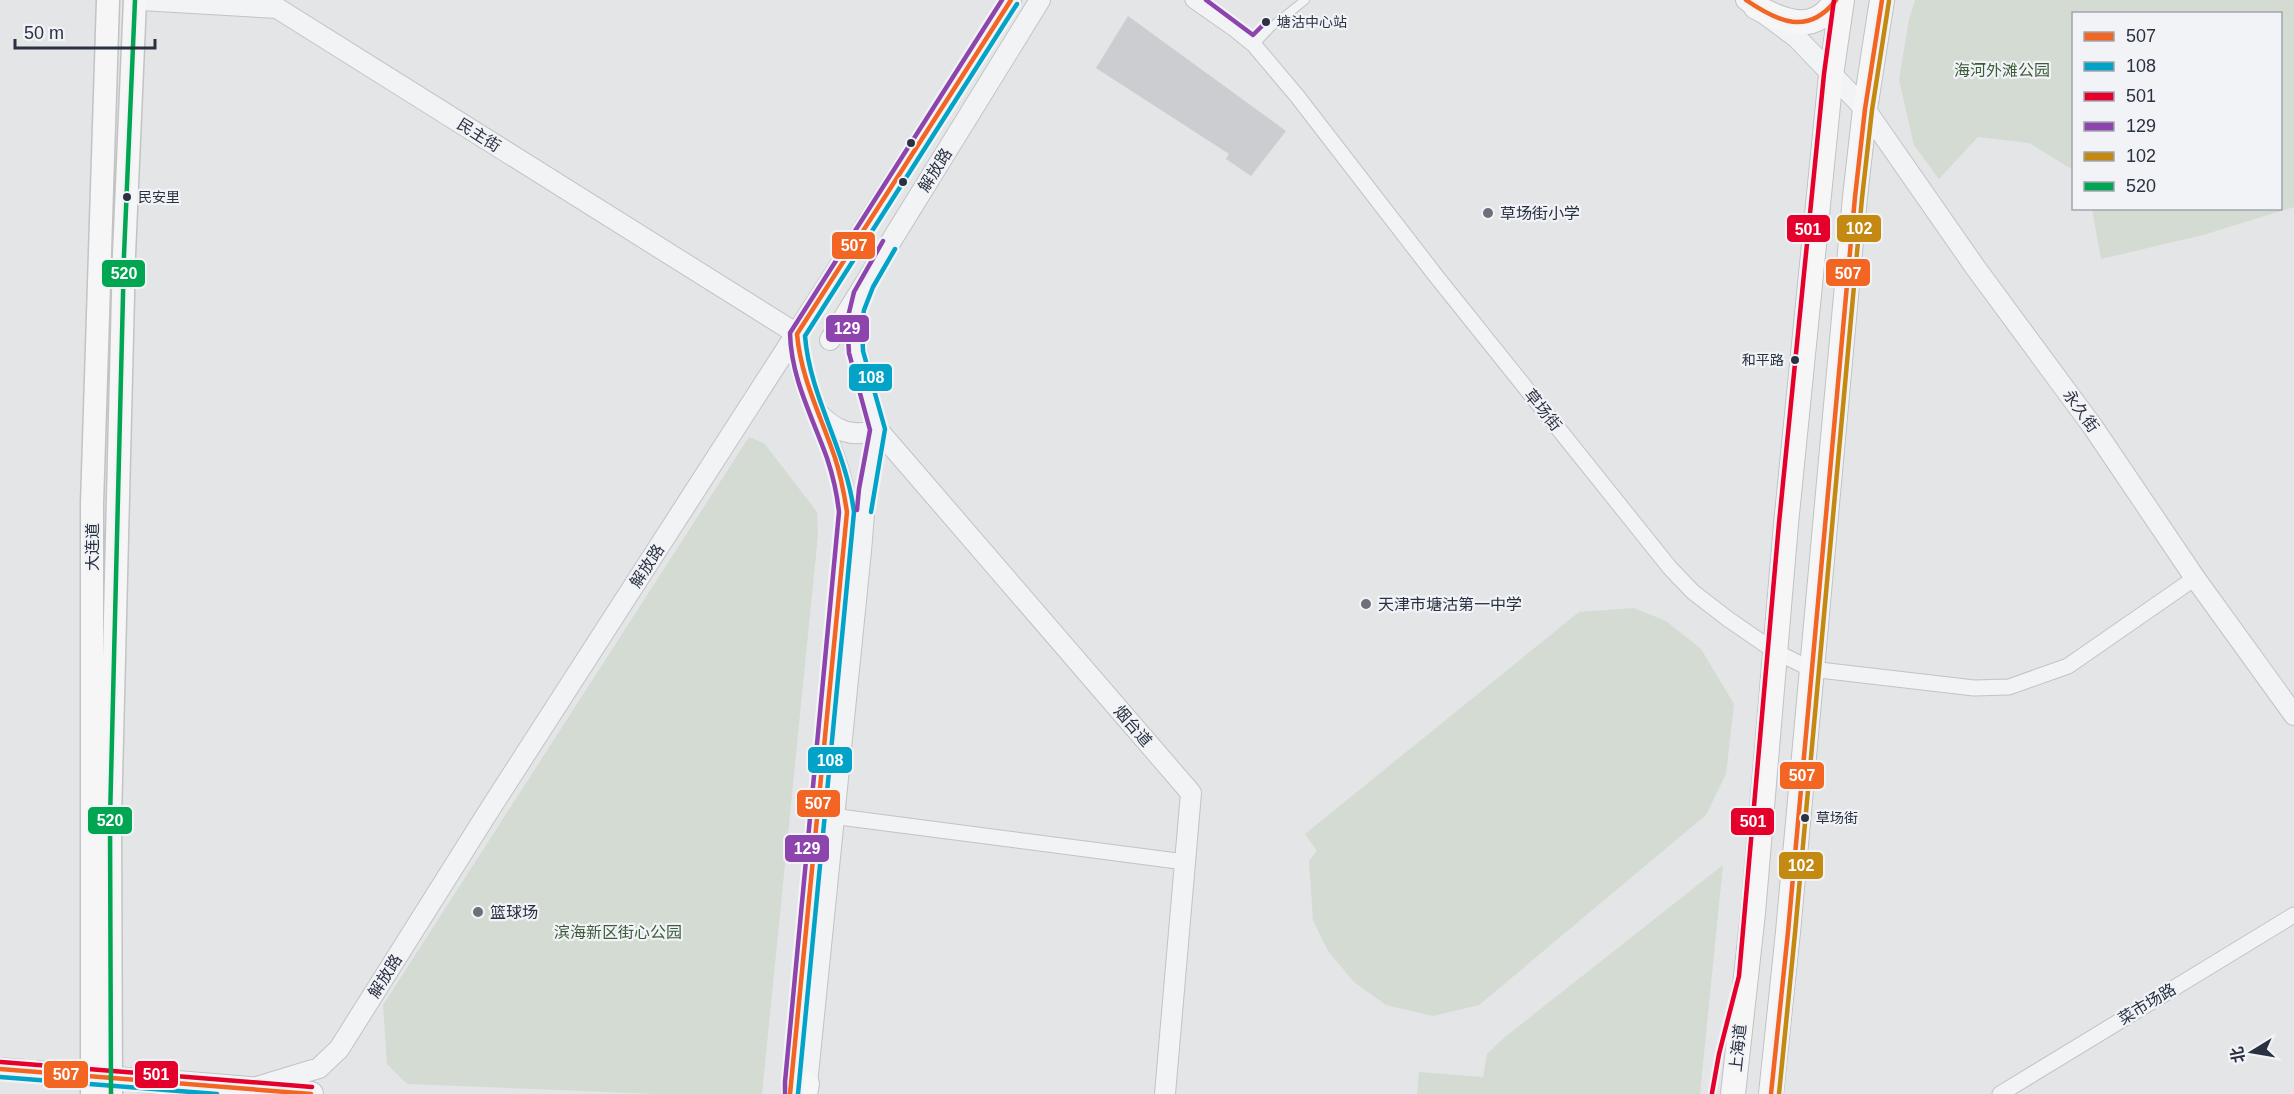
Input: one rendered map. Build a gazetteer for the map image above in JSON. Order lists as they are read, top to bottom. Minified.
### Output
{"streets":{"main road":["大连道","上海道"],"street":["民主街","解放路","草场街","永久街","烟台道","菜市场路"]},"crossings":[["民主街","解放路"],["草场街","永久街"],["草场街","上海道"]],"parks":["海河外滩公园","滨海新区街心公园"],"places":["塘沽中心站","民安里","草场街小学","和平路","天津市塘沽第一中学","草场街","篮球场"],"lines":["transit line 507","transit line 501","transit line 129","transit line 520","transit line 102","transit line 108"],"legend":["507","108","501","129","102","520"],"scale_bar":"50 m","north":"left"}
